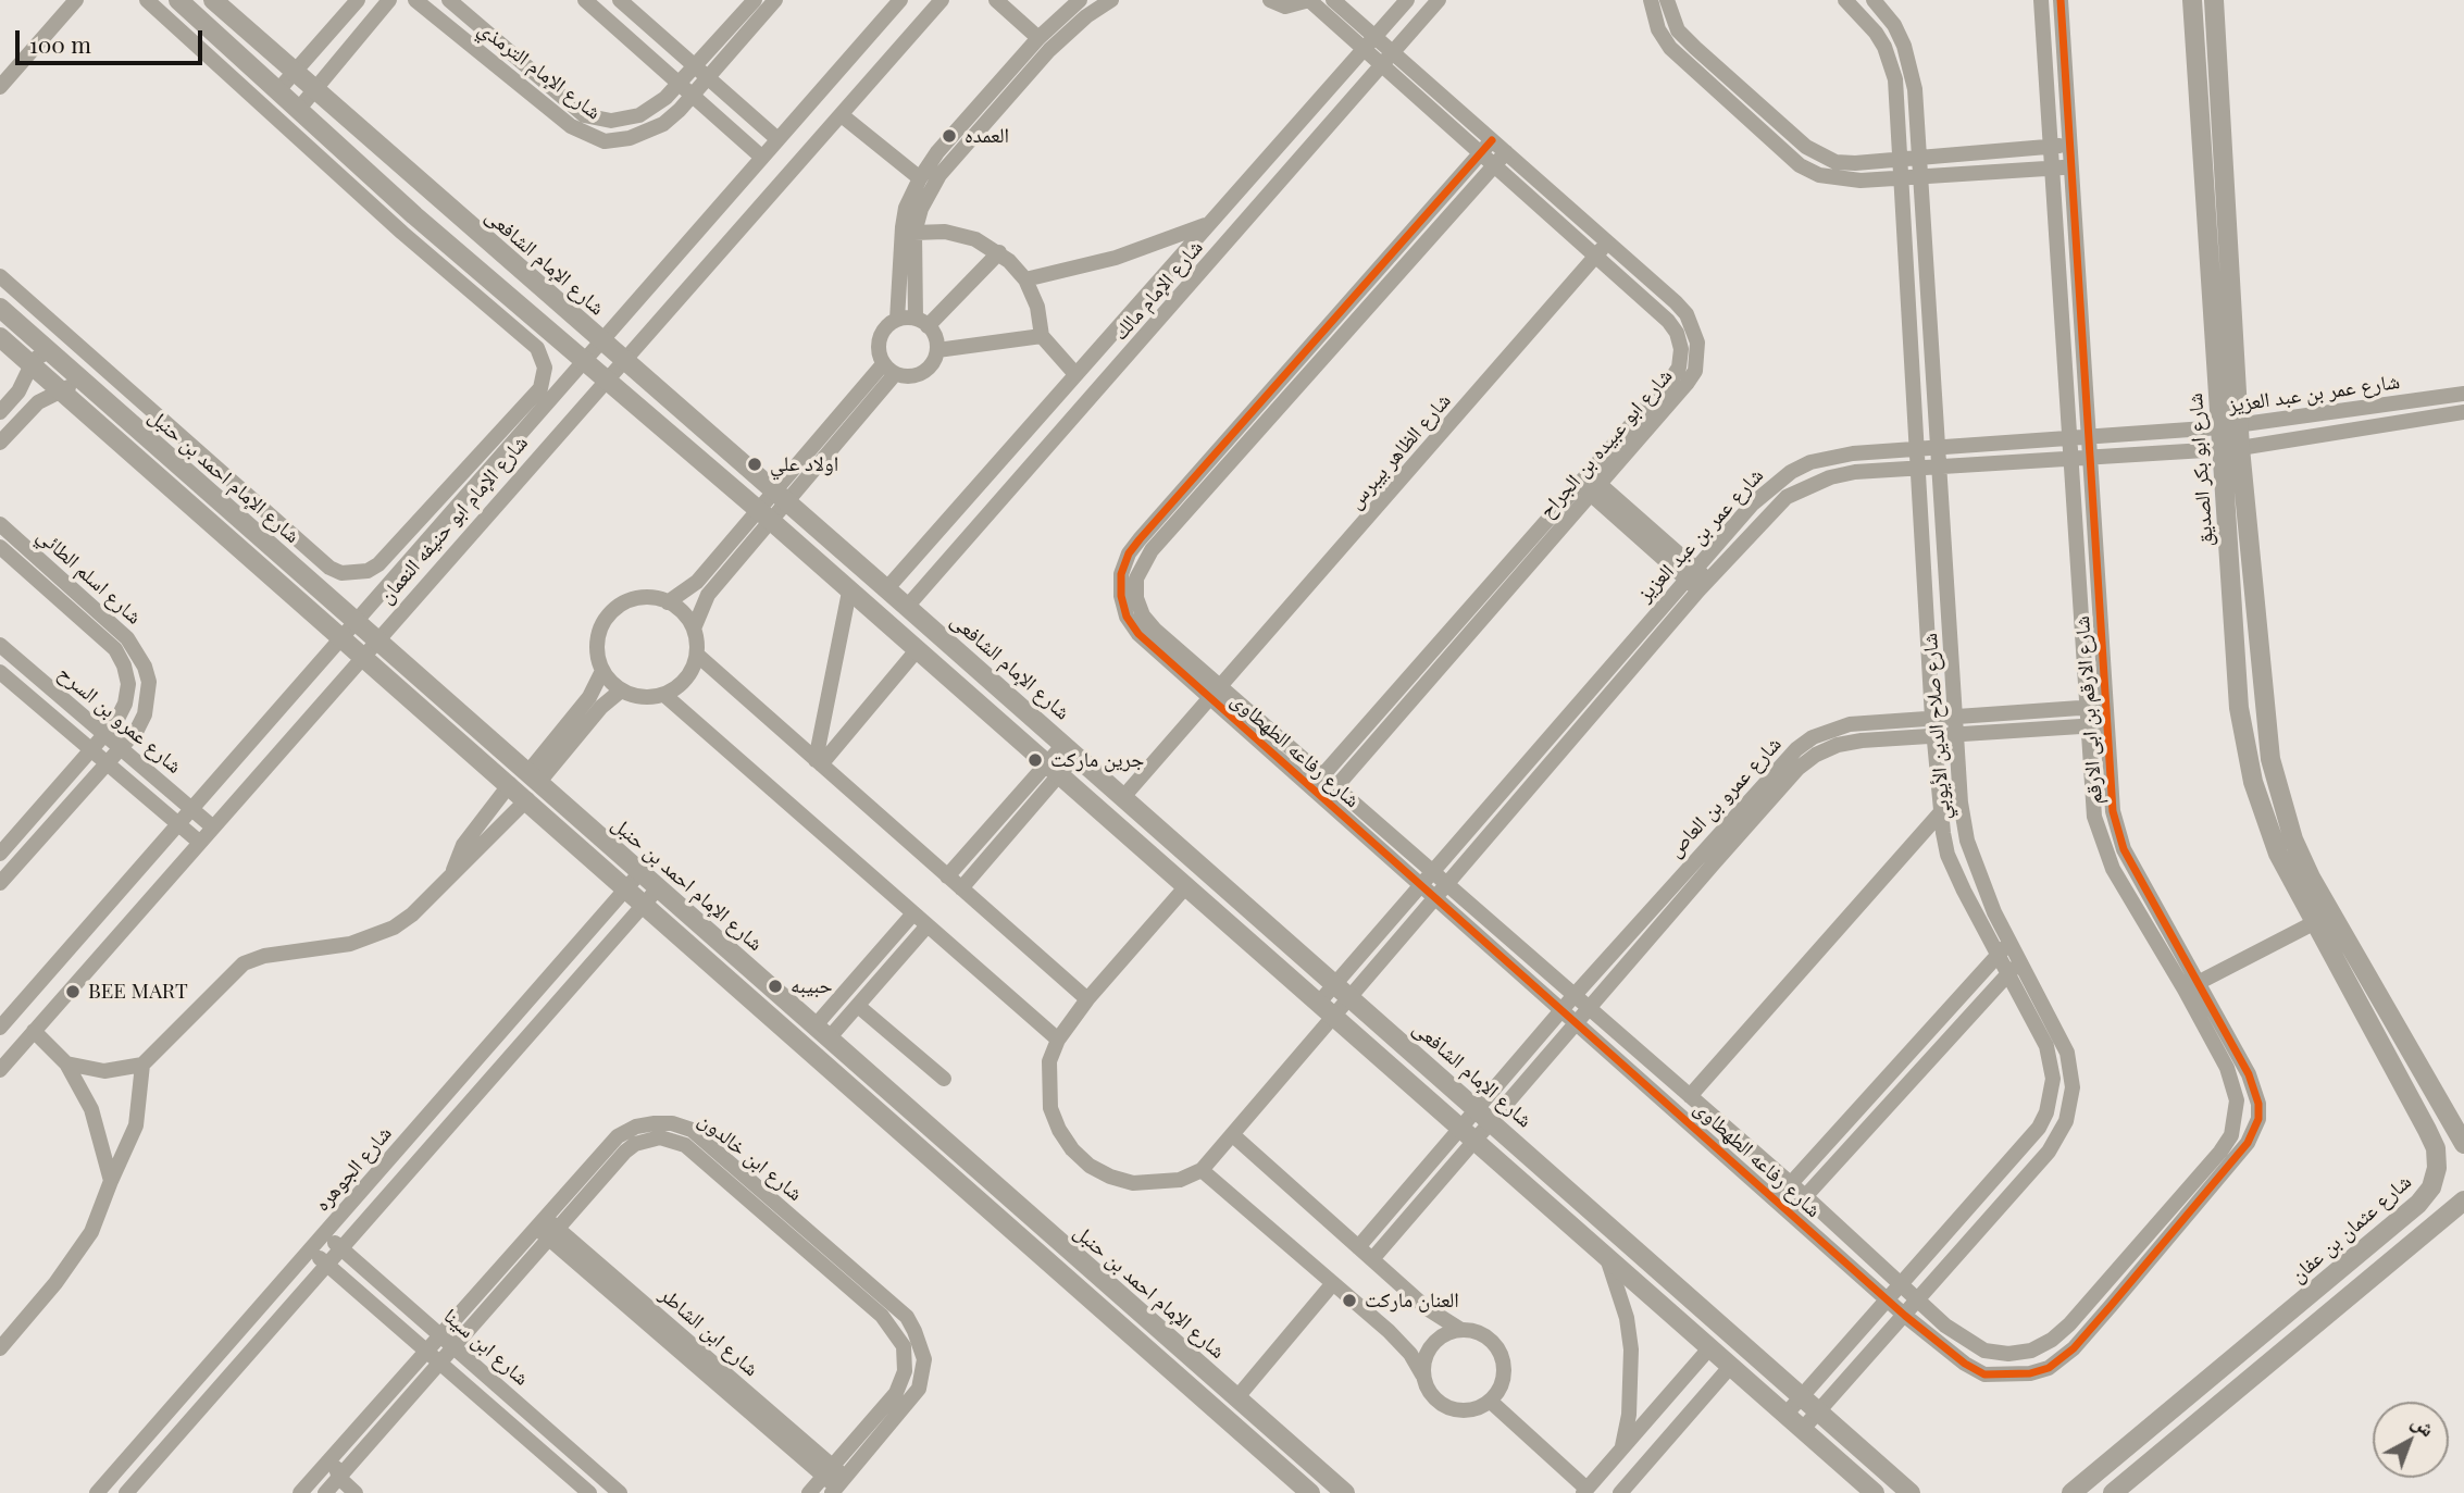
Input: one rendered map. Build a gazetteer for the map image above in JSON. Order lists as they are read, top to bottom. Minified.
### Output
{"streets":{"street":["شارع الإمام الترمذي","شارع الإمام الشافعى","شارع الإمام مالك","شارع عمر بن عبد العزيز","شارع ابو عبيده بن الجراح","شارع الظاهر بيبرس","شارع ابو بكر الصديق","شارع الإمام احمد بن حنبل","شارع الإمام ابو حنيفه النعمان","شارع اسلم الطائي","شارع الارقم بن ابى الارقم","شارع عمرو بن السرح","شارع صلاح الدين الأيوبي","شارع رفاعه الطهطاوى","شارع عمرو بن العاص","شارع ابن خالدون","شارع الجوهره","شارع عثمان بن عفان","شارع ابن الشاطر","شارع ابن سينا"]},"crossings":[["شارع الإمام الشافعى","شارع الإمام مالك"],["شارع الإمام الشافعى","شارع عمر بن عبد العزيز"],["شارع الإمام الشافعى","شارع الظاهر بيبرس"],["شارع الإمام الشافعى","شارع الإمام ابو حنيفه النعمان"],["شارع الإمام الشافعى","شارع صلاح الدين الأيوبي"],["شارع الإمام الشافعى","شارع عمرو بن العاص"],["شارع الإمام مالك","شارع ابو عبيده بن الجراح"],["شارع عمر بن عبد العزيز","شارع ابو بكر الصديق"],["شارع عمر بن عبد العزيز","شارع الارقم بن ابى الارقم"],["شارع عمر بن عبد العزيز","شارع صلاح الدين الأيوبي"],["شارع عمر بن عبد العزيز","شارع رفاعه الطهطاوى"],["شارع ابو عبيده بن الجراح","شارع الظاهر بيبرس"],["شارع ابو عبيده بن الجراح","شارع رفاعه الطهطاوى"],["شارع الظاهر بيبرس","شارع رفاعه الطهطاوى"],["شارع ابو بكر الصديق","شارع عثمان بن عفان"],["شارع الإمام احمد بن حنبل","شارع الإمام ابو حنيفه النعمان"],["شارع الإمام احمد بن حنبل","شارع الجوهره"],["شارع الإمام ابو حنيفه النعمان","شارع عمرو بن السرح"],["شارع اسلم الطائي","شارع عمرو بن السرح"],["شارع الارقم بن ابى الارقم","شارع صلاح الدين الأيوبي"],["شارع الارقم بن ابى الارقم","شارع رفاعه الطهطاوى"],["شارع الارقم بن ابى الارقم","شارع عمرو بن العاص"],["شارع صلاح الدين الأيوبي","شارع رفاعه الطهطاوى"],["شارع صلاح الدين الأيوبي","شارع عمرو بن العاص"],["شارع رفاعه الطهطاوى","شارع عمرو بن العاص"],["شارع ابن خالدون","شارع ابن الشاطر"],["شارع ابن خالدون","شارع ابن سينا"],["شارع الجوهره","شارع ابن سينا"]],"places":["العمده","اولاد علي","جرين ماركت","حبيبه","BEE MART","العنان ماركت"],"scale_bar":"100 m","north":"top right"}
